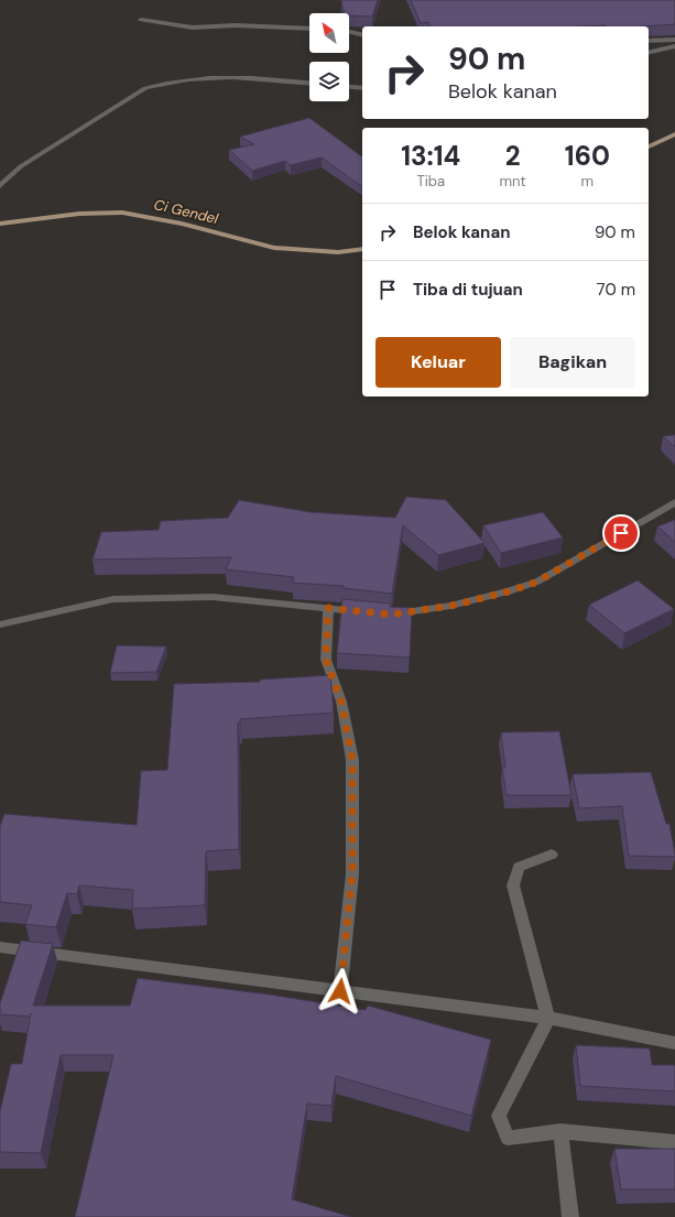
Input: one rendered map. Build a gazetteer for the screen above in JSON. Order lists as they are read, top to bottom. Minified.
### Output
{"water":["Ci Gendel"],"north":"top left","page":{"turn":["90 m","Belok kanan"],"eta":["13:14","Tiba","2","mnt","160","m"],"list":[{"name":"Belok kanan","value":"90 m"},{"name":"Tiba di tujuan","value":"70 m"}],"buttons":["Keluar","Bagikan"]}}
